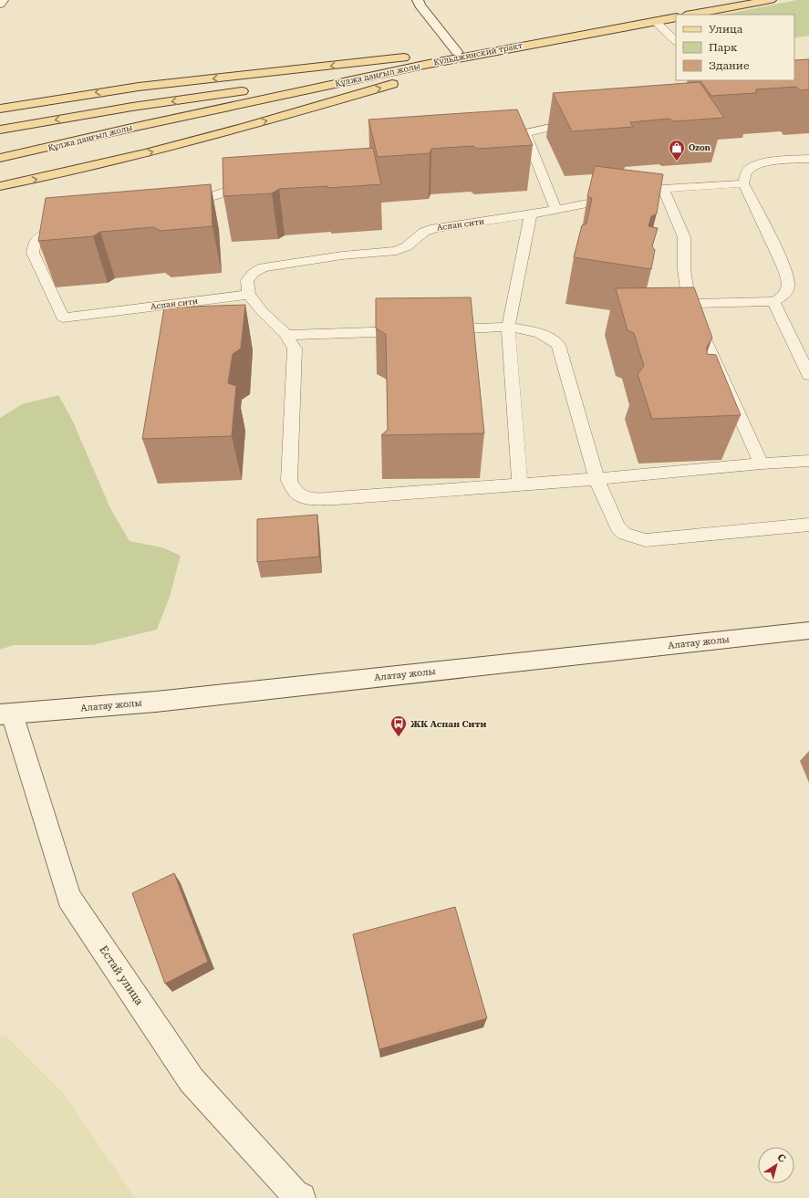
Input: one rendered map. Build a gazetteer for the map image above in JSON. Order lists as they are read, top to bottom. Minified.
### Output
{"streets":{"main road":["Кульджинский тракт","Құлжа даңғыл жолы","Алатау жолы","Естай улица"],"lane":["Аспан сити"]},"crossings":[["Кульджинский тракт","Құлжа даңғыл жолы"],["Алатау жолы","Естай улица"]],"places":{"shop":["Ozon"],"bus stop":["ЖК Аспан Сити"]},"legend":["Улица","Парк","Здание"],"north":"top right"}
